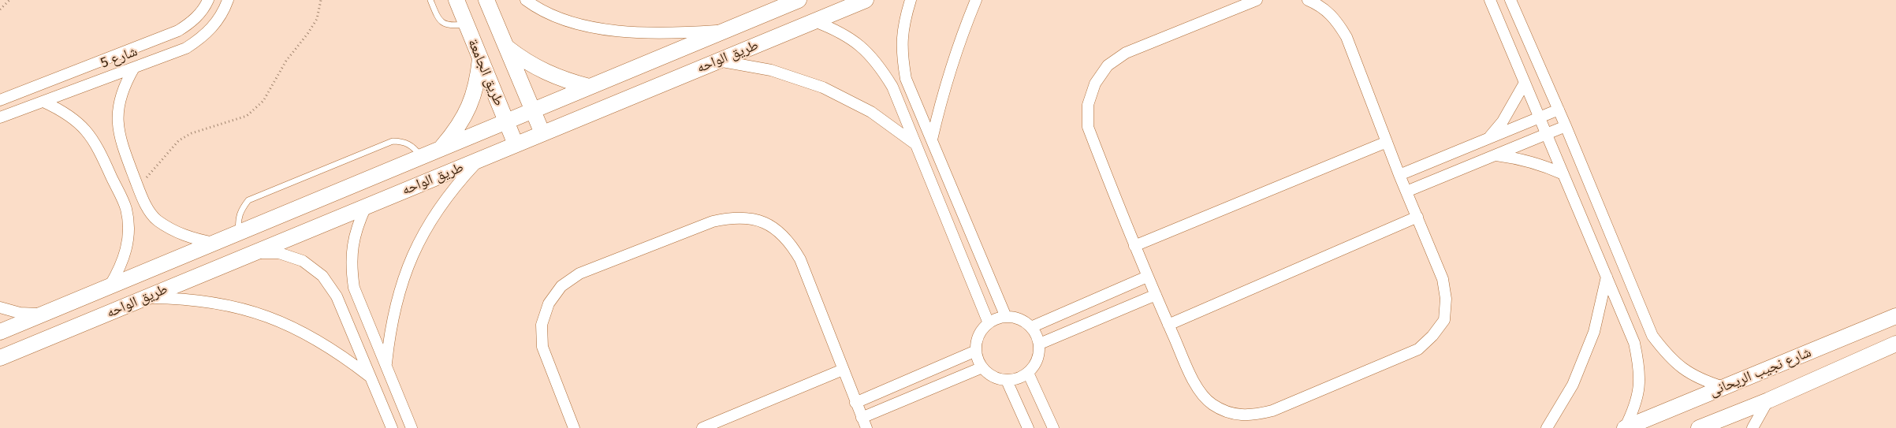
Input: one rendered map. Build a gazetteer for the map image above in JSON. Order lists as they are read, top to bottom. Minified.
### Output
{"streets":{"street":["طريق الواحه","شارع 5","طريق الجامعة","شارع نجيب الريحانى"]},"crossings":[["طريق الواحه","طريق الجامعة"]]}
